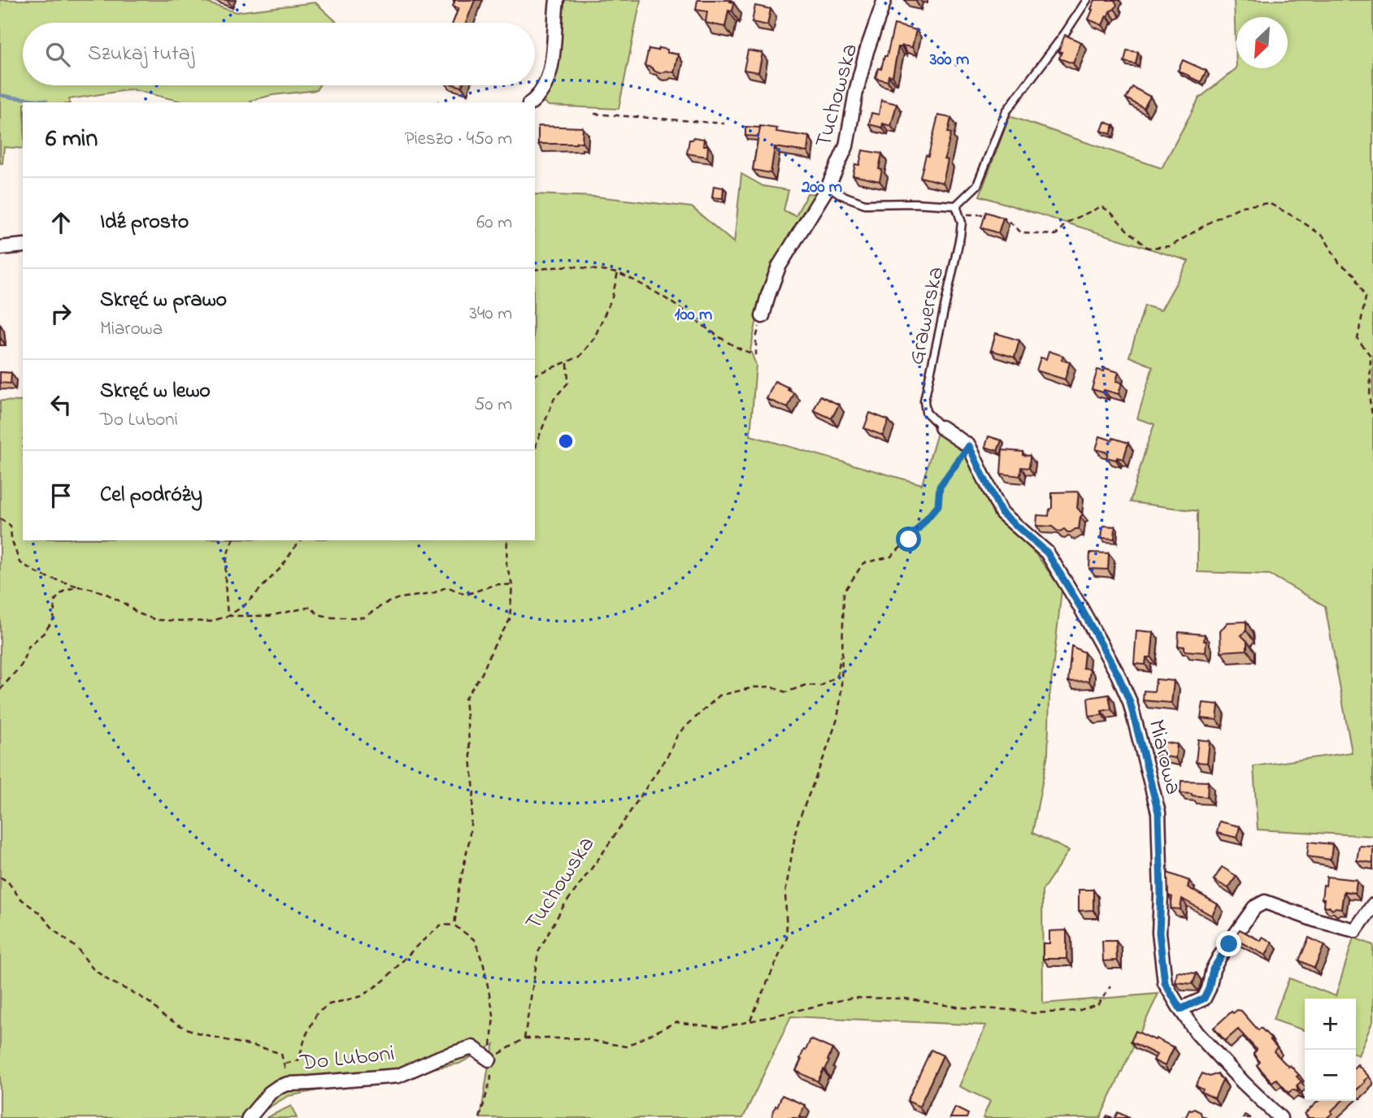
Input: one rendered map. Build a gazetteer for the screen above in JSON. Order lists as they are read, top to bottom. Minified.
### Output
{"streets":{"street":["Tuchowska","Miarowa","Do Luboni"],"lane":["Grawerska"]},"north":"bottom left","page":{"search":"Szukaj tutaj","heading":["6 min","Pieszo · 450 m"],"list":[["Idź prosto","60 m"],["Skręć w prawo","Miarowa","340 m"],["Skręć w lewo","Do Luboni","50 m"],"Cel podróży"],"map_buttons":["+","−"]},"rings":["300 m","200 m","100 m"]}
